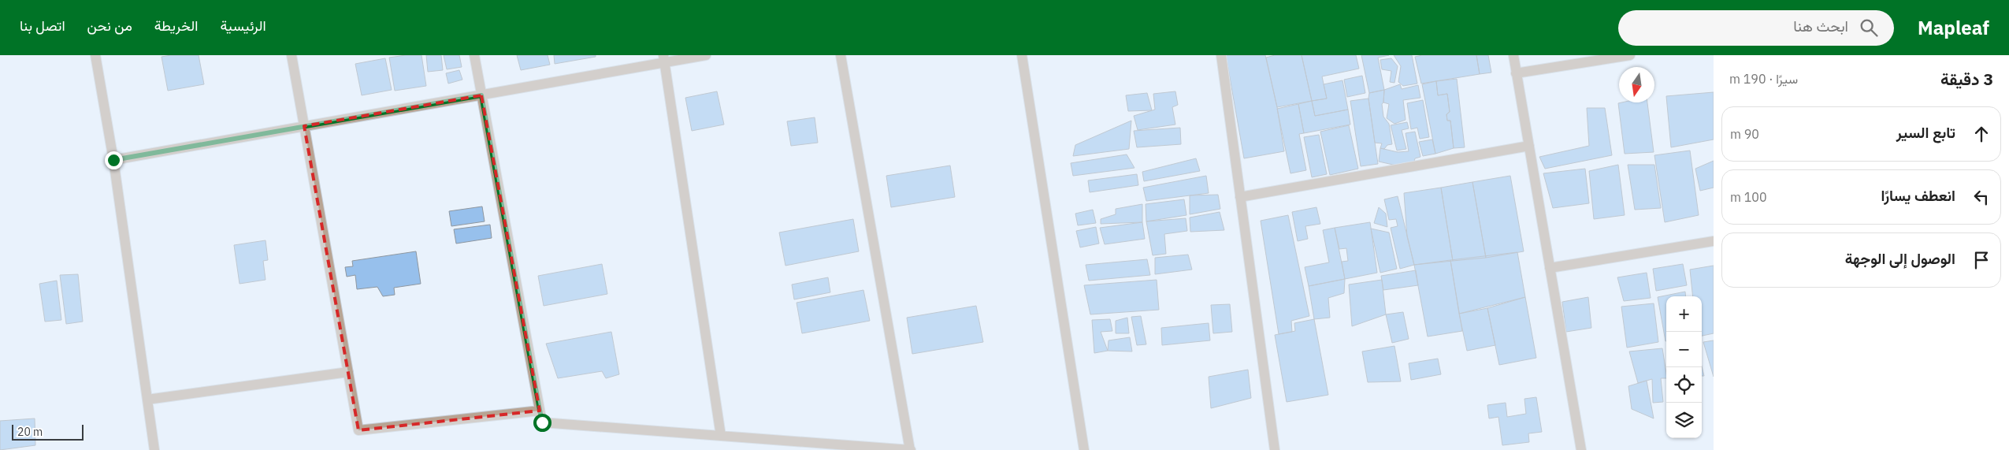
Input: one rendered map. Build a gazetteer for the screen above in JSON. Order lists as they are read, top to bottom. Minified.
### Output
{"scale_bar":"20 m","north":"bottom","page":{"header":"Mapleaf","search":"ابحث هنا","nav":["الرئيسية","الخريطة","من نحن","اتصل بنا"],"heading":["3 دقيقة","سيرًا · 190 m"],"list":[["تابع السير","90 m"],["انعطف يسارًا","100 m"],"الوصول إلى الوجهة"],"map_buttons":["+","−"],"scale":"20 m"}}
